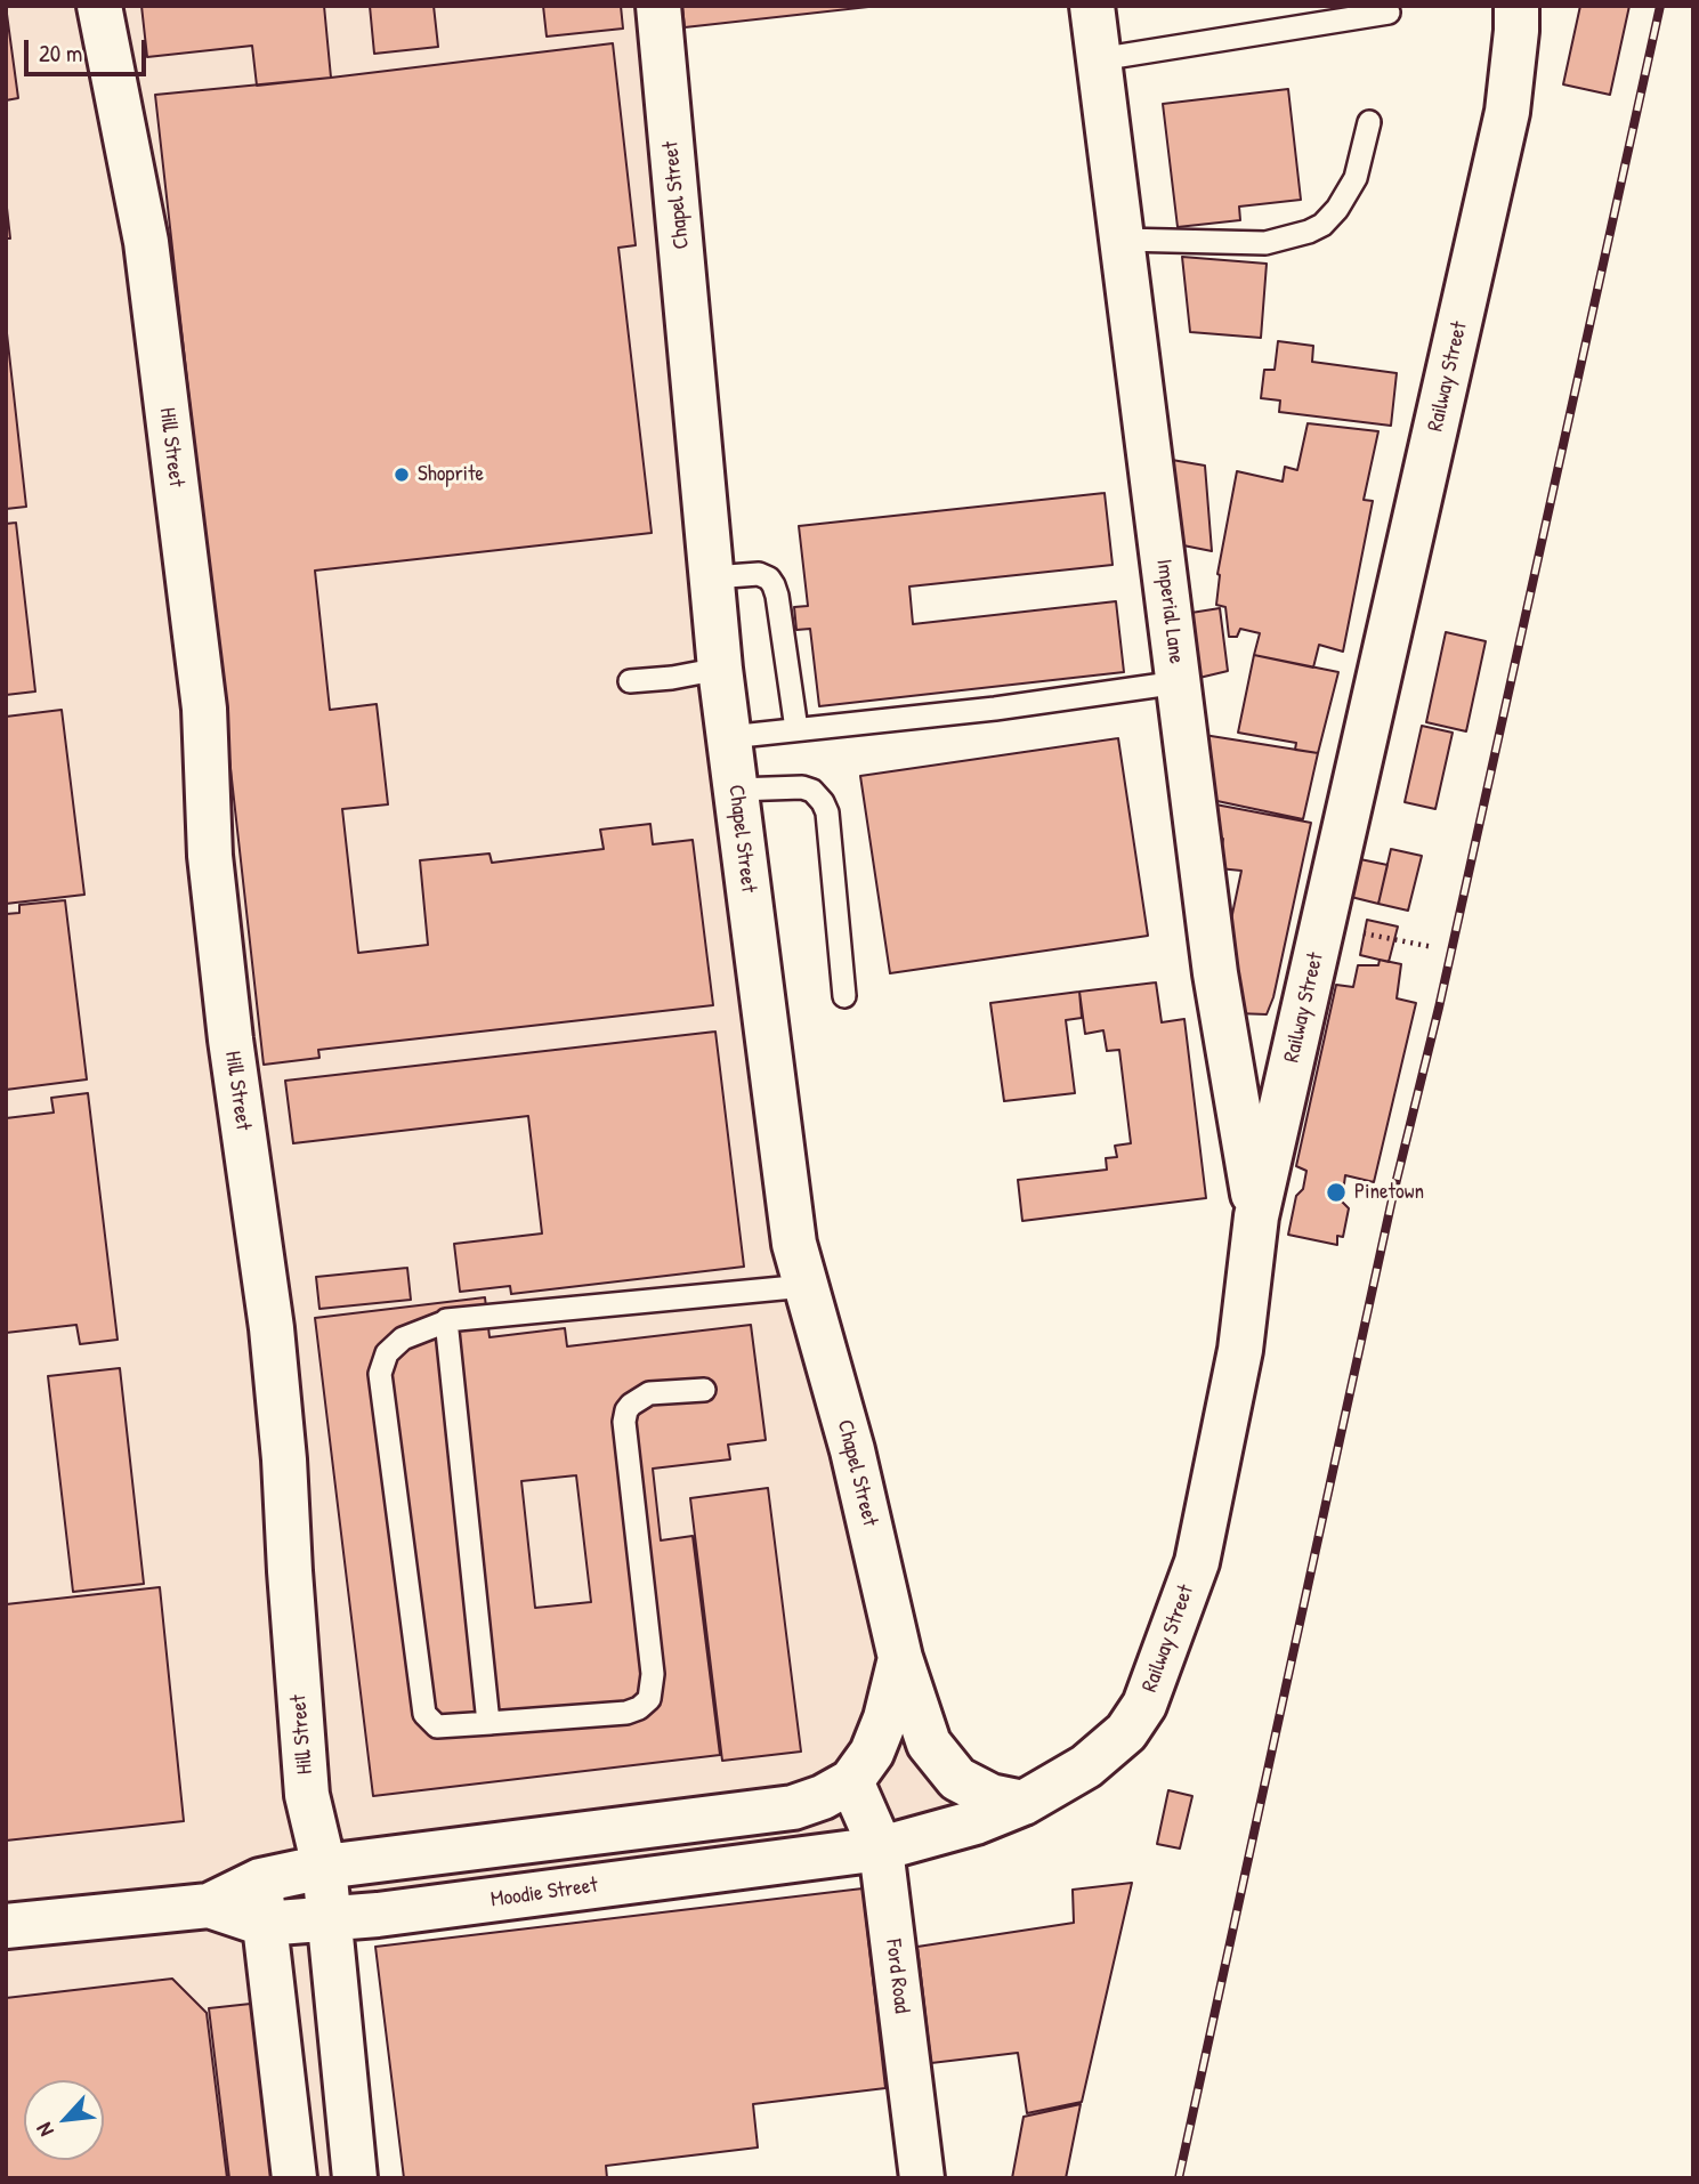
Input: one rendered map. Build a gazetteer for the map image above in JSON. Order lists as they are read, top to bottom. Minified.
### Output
{"streets":{"street":["Chapel Street","Railway Street","Hill Street","Imperial Lane","Moodie Street","Ford Road"]},"crossings":[["Chapel Street","Railway Street"],["Chapel Street","Moodie Street"],["Chapel Street","Ford Road"],["Railway Street","Imperial Lane"],["Railway Street","Moodie Street"],["Railway Street","Ford Road"],["Hill Street","Moodie Street"],["Moodie Street","Ford Road"]],"places":["Shoprite","Pinetown"],"scale_bar":"20 m","north":"bottom left"}
